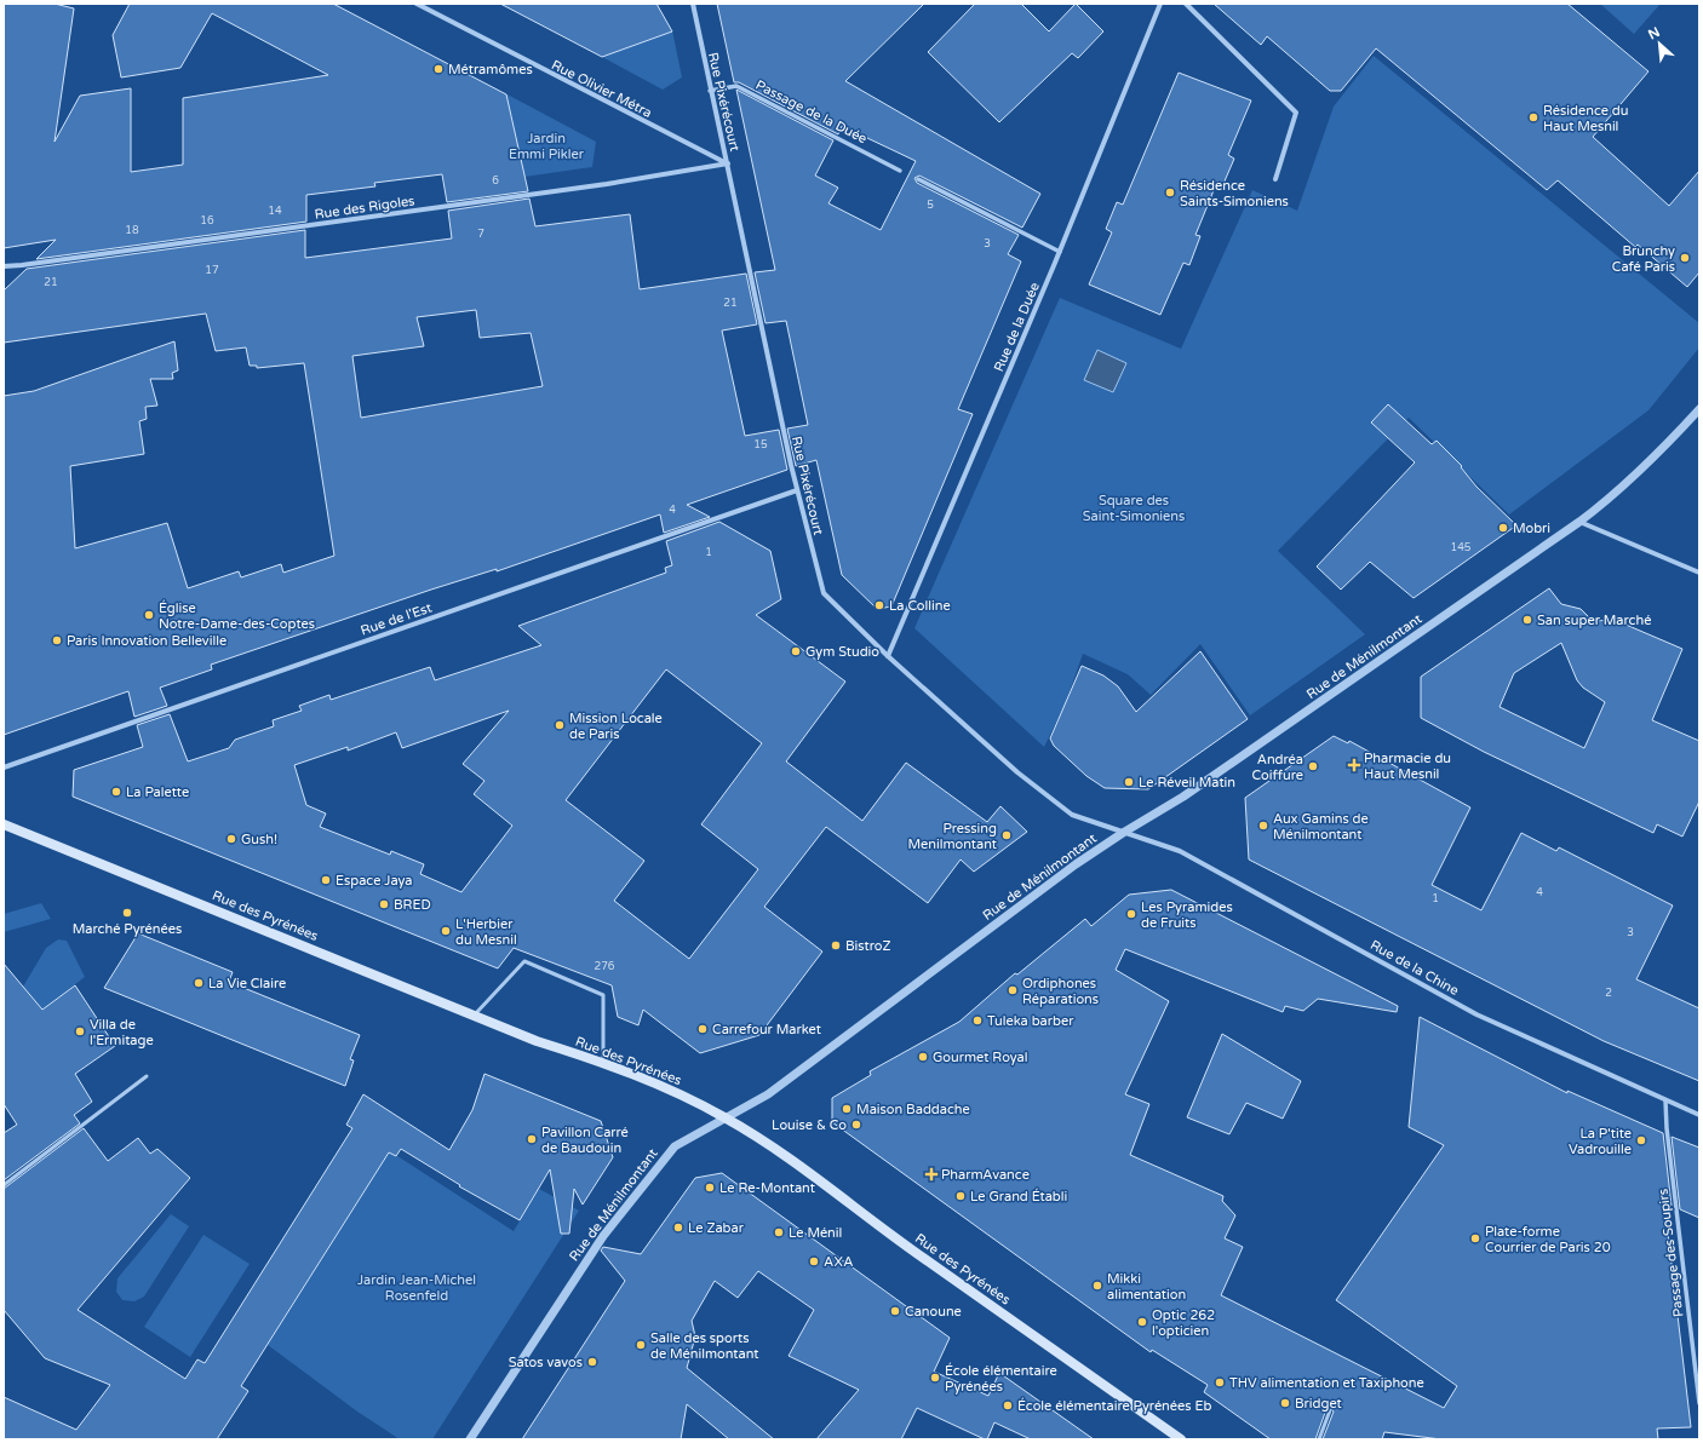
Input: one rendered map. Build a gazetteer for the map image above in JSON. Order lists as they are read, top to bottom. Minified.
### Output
{"streets":{"main road":["Rue des Pyrénées"],"street":["Rue Olivier Métra","Rue Pixérécourt","Passage de la Duée","Rue des Rigoles","Rue de la Duée","Rue de l'Est","Rue de Ménilmontant","Rue de la Chine","Passage des Soupirs"]},"crossings":[["Rue Olivier Métra","Rue Pixérécourt"],["Rue Olivier Métra","Rue des Rigoles"],["Rue Pixérécourt","Passage de la Duée"],["Rue Pixérécourt","Rue des Rigoles"],["Rue Pixérécourt","Rue de la Duée"],["Rue Pixérécourt","Rue de l'Est"],["Rue Pixérécourt","Rue de Ménilmontant"],["Rue Pixérécourt","Rue de la Chine"],["Rue de Ménilmontant","Rue des Pyrénées"],["Rue de Ménilmontant","Rue de la Chine"],["Rue de la Chine","Passage des Soupirs"]],"parks":["Jardin Emmi Pikler","Square des Saint-Simoniens","Jardin Jean-Michel Rosenfeld"],"places":{"other":["Métramômes","Résidence du Haut Mesnil","Résidence Saints-Simoniens","Brunchy Café Paris","Mobri","La Colline","Église Notre-Dame-des-Coptes","San super Marché","Paris Innovation Belleville","Gym Studio","Mission Locale de Paris","Andréa Coiffure","Le Réveil Matin","La Palette","Aux Gamins de Ménilmontant","Pressing Menilmontant","Gush!","Espace Jaya","BRED","Marché Pyrénées","Les Pyramides de Fruits","L'Herbier du Mesnil","BistroZ","La Vie Claire","Ordiphones Réparations","Tuleka barber","Carrefour Market","Villa de l'Ermitage","Gourmet Royal","Maison Baddache","Louise & Co","Pavillon Carré de Baudouin","La P'tite Vadrouille","Le Re-Montant","Le Grand Établi","Le Zabar","Le Ménil","Plate-forme Courrier de Paris 20","AXA","Mikki alimentation","Canoune","Optic 262 l'opticien","Salle des sports de Ménilmontant","Satos vavos","École élémentaire Pyrénées","THV alimentation et Taxiphone","Bridget","École élémentaire Pyrénées Eb"],"health":["Pharmacie du Haut Mesnil","PharmAvance"]},"house_numbers":["6","5","14","16","18","7","3","17","21","21","15","4","145","1","4","1","3","276","2"],"north":"top left"}
